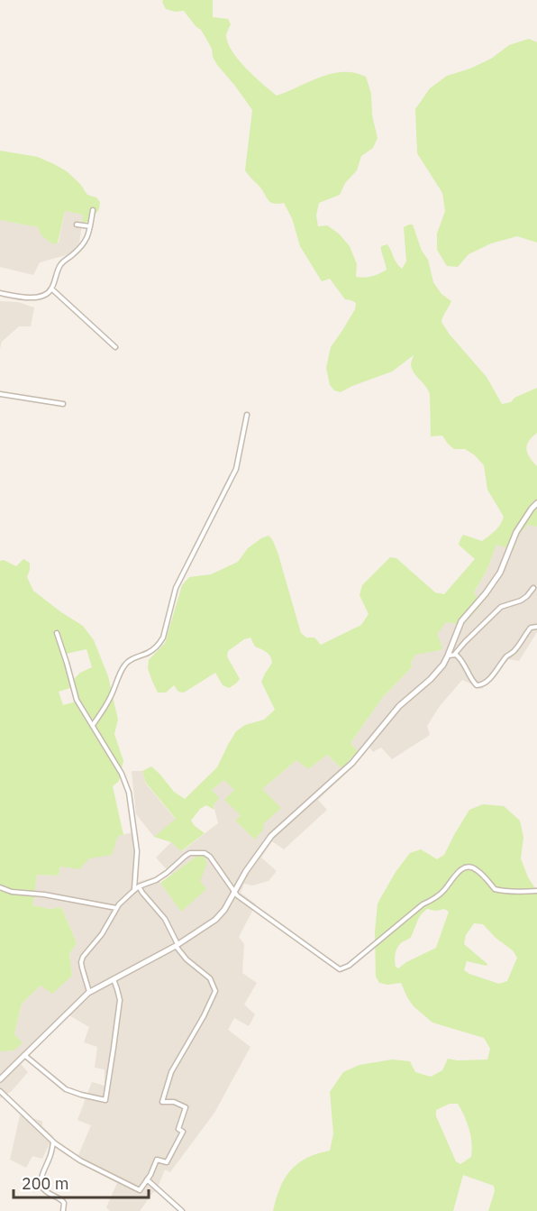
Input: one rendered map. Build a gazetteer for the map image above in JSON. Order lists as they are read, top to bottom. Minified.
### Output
{"scale_bar":"200 m"}
